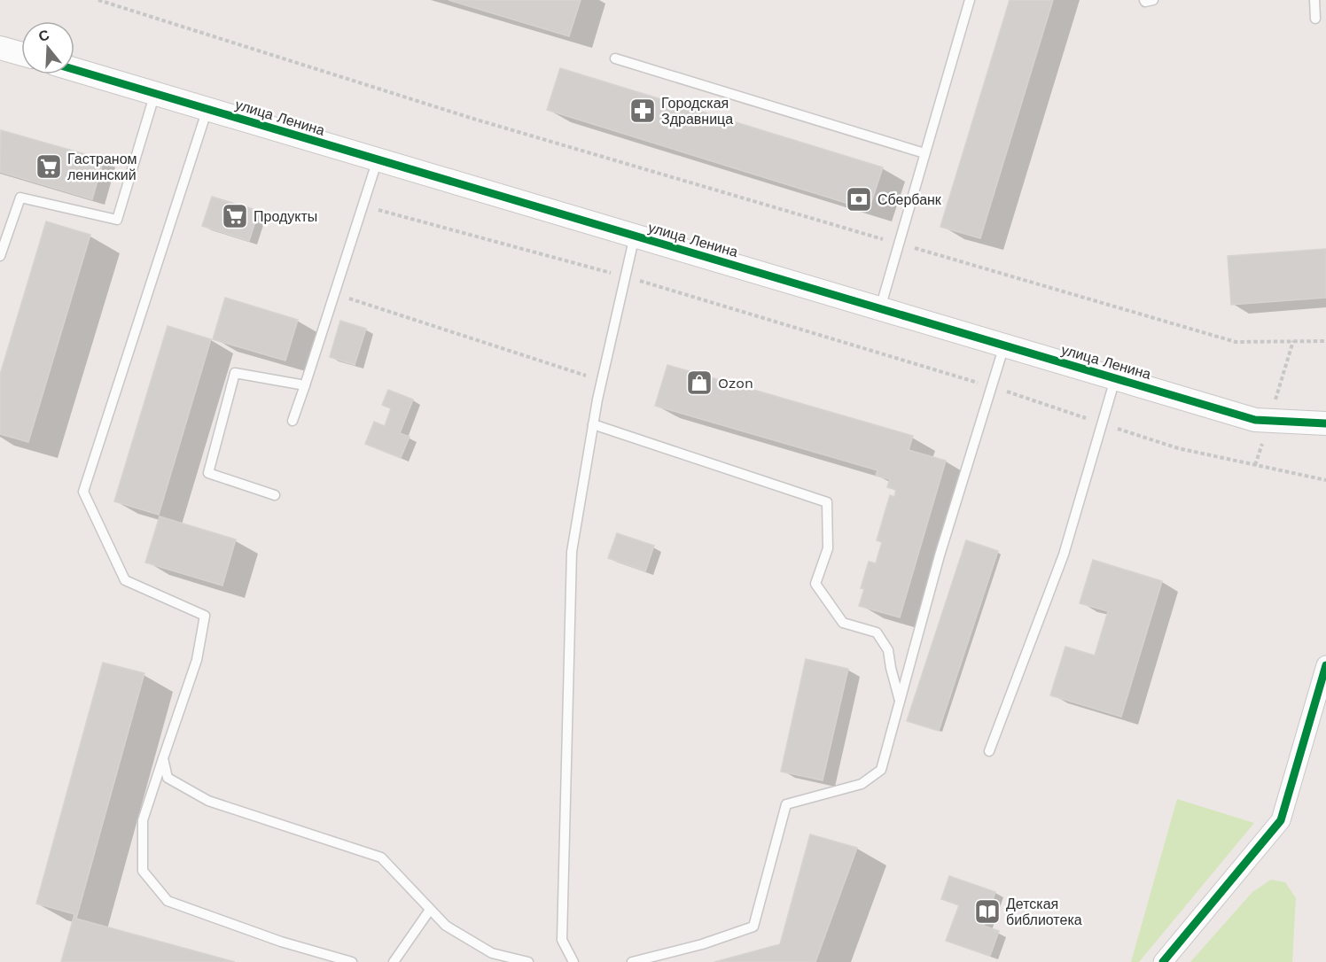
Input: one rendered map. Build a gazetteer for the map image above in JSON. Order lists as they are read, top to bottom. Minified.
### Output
{"streets":{"street":["улица Ленина"]},"places":{"pharmacy":["Городская Здравница"],"supermarket":["Гастраном ленинский","Продукты"],"bank":["Сбербанк"],"shop":["Ozon"],"library":["Детская библиотека"]},"north":"top"}
